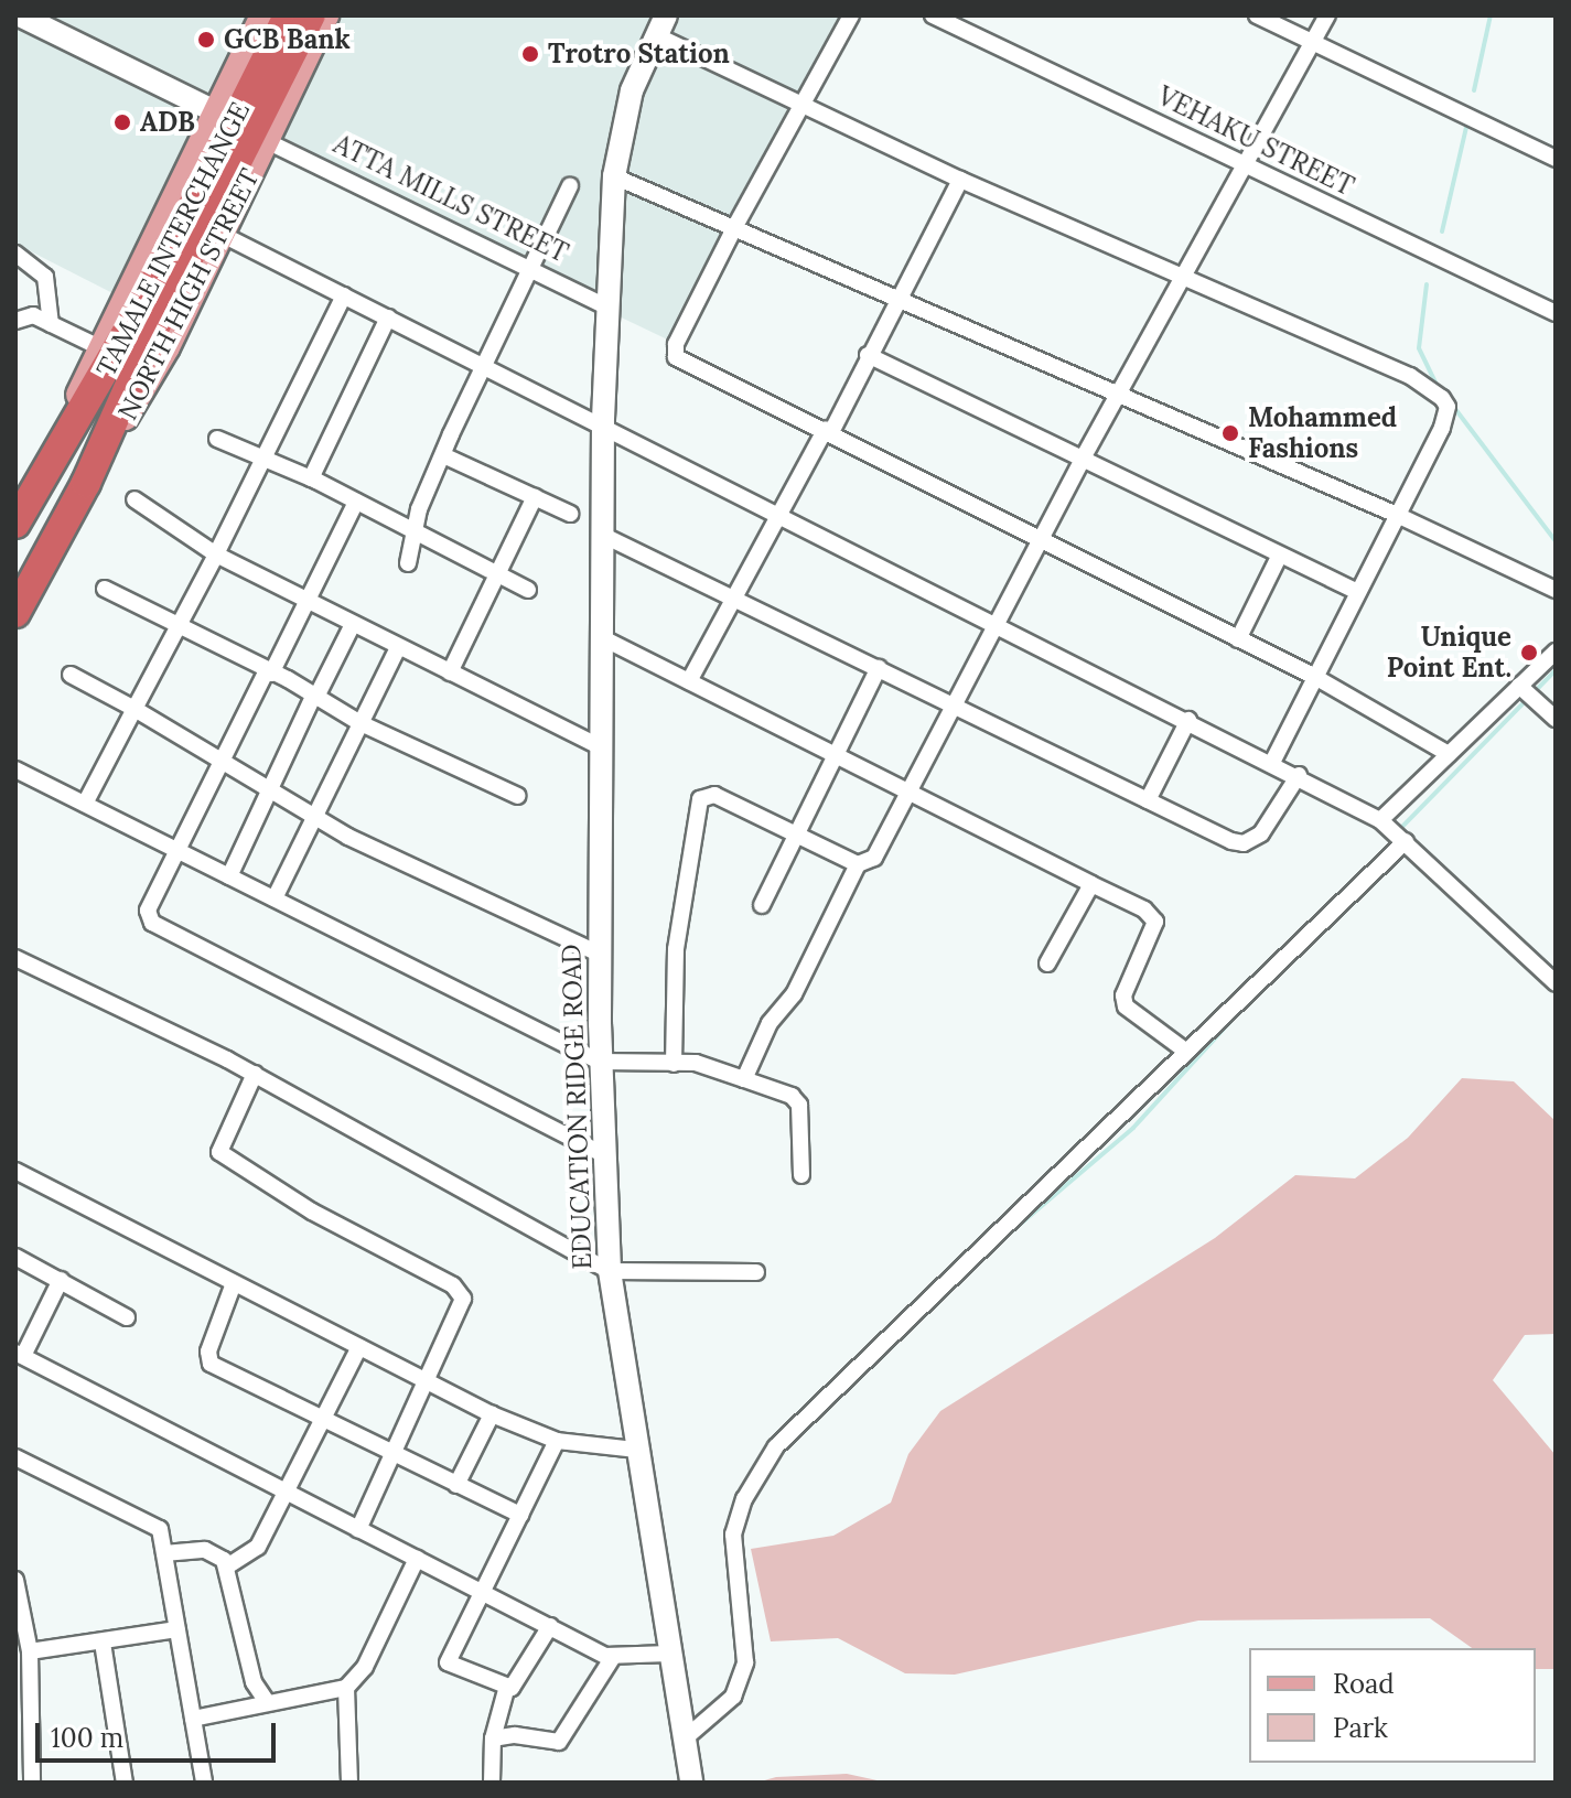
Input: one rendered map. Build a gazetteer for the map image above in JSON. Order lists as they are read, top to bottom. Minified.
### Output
{"streets":{"highway":["TAMALE INTERCHANGE","NORTH HIGH STREET"],"street":["VEHAKU STREET","ATTA MILLS STREET","EDUCATION RIDGE ROAD"]},"crossings":[["ATTA MILLS STREET","NORTH HIGH STREET"],["ATTA MILLS STREET","EDUCATION RIDGE ROAD"],["TAMALE INTERCHANGE","NORTH HIGH STREET"]],"places":["GCB Bank","Trotro Station","ADB","Mohammed Fashions","Unique Point Ent."],"legend":["Road","Park"],"scale_bar":"100 m"}
